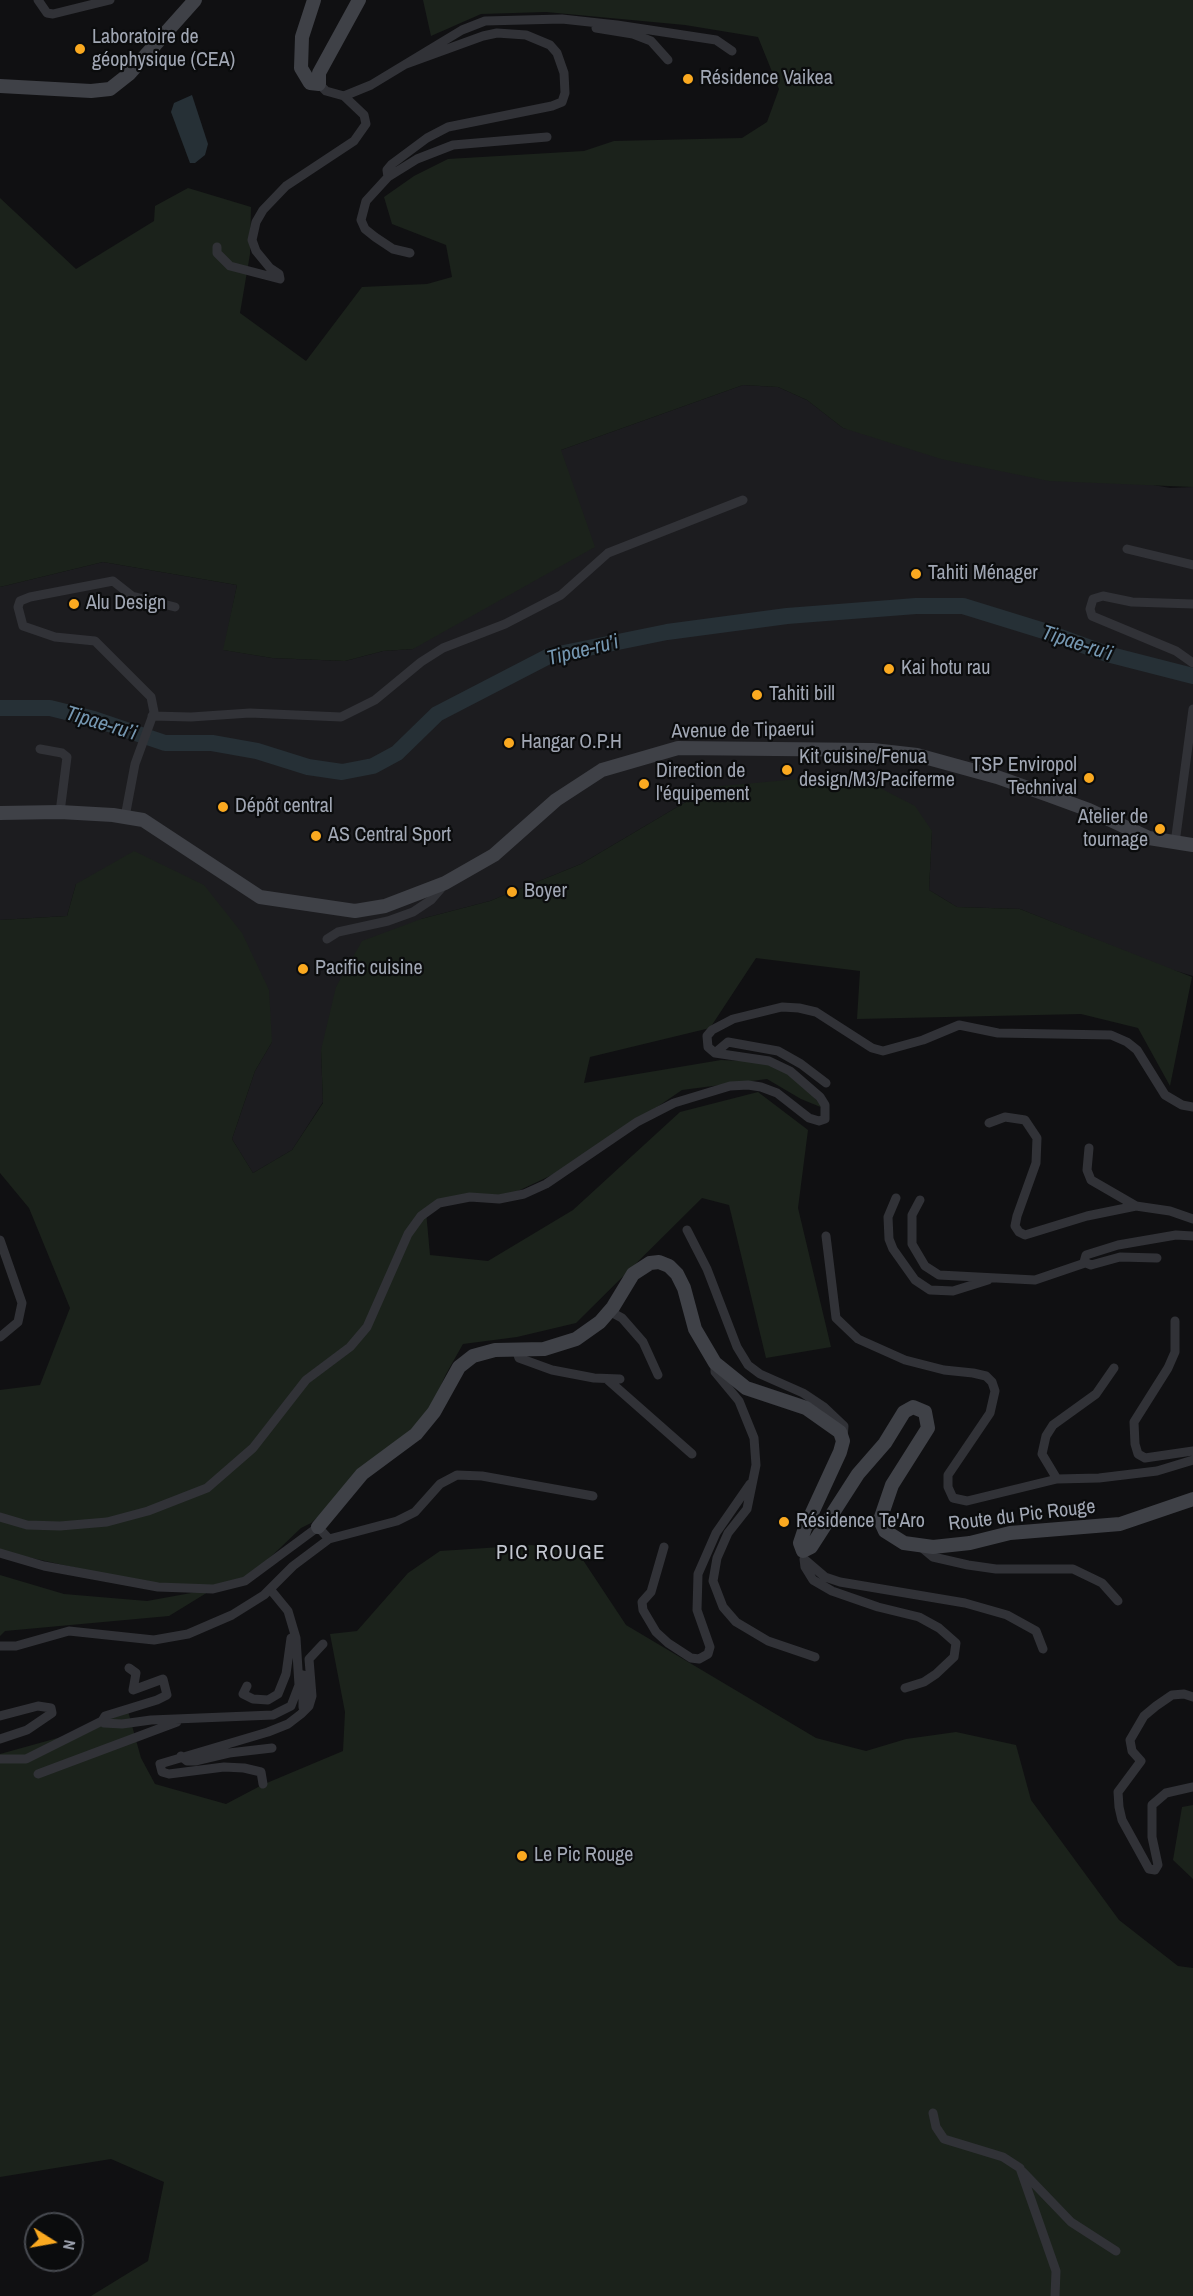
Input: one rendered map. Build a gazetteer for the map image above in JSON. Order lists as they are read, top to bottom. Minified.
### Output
{"streets":{"street":["Avenue de Tipaerui","Route du Pic Rouge"]},"districts":["PIC ROUGE"],"water":["Tipae-ru’i"],"places":["Laboratoire de géophysique (CEA)","Résidence Vaikea","Tahiti Ménager","Alu Design","Kai hotu rau","Tahiti bill","Hangar O.P.H","Kit cuisine/Fenua design/M3/Paciferme","TSP Enviropol Technival","Direction de l'équipement","Dépôt central","Atelier de tournage","AS Central Sport","Boyer","Pacific cuisine","Résidence Te'Aro","Le Pic Rouge"],"north":"right"}
